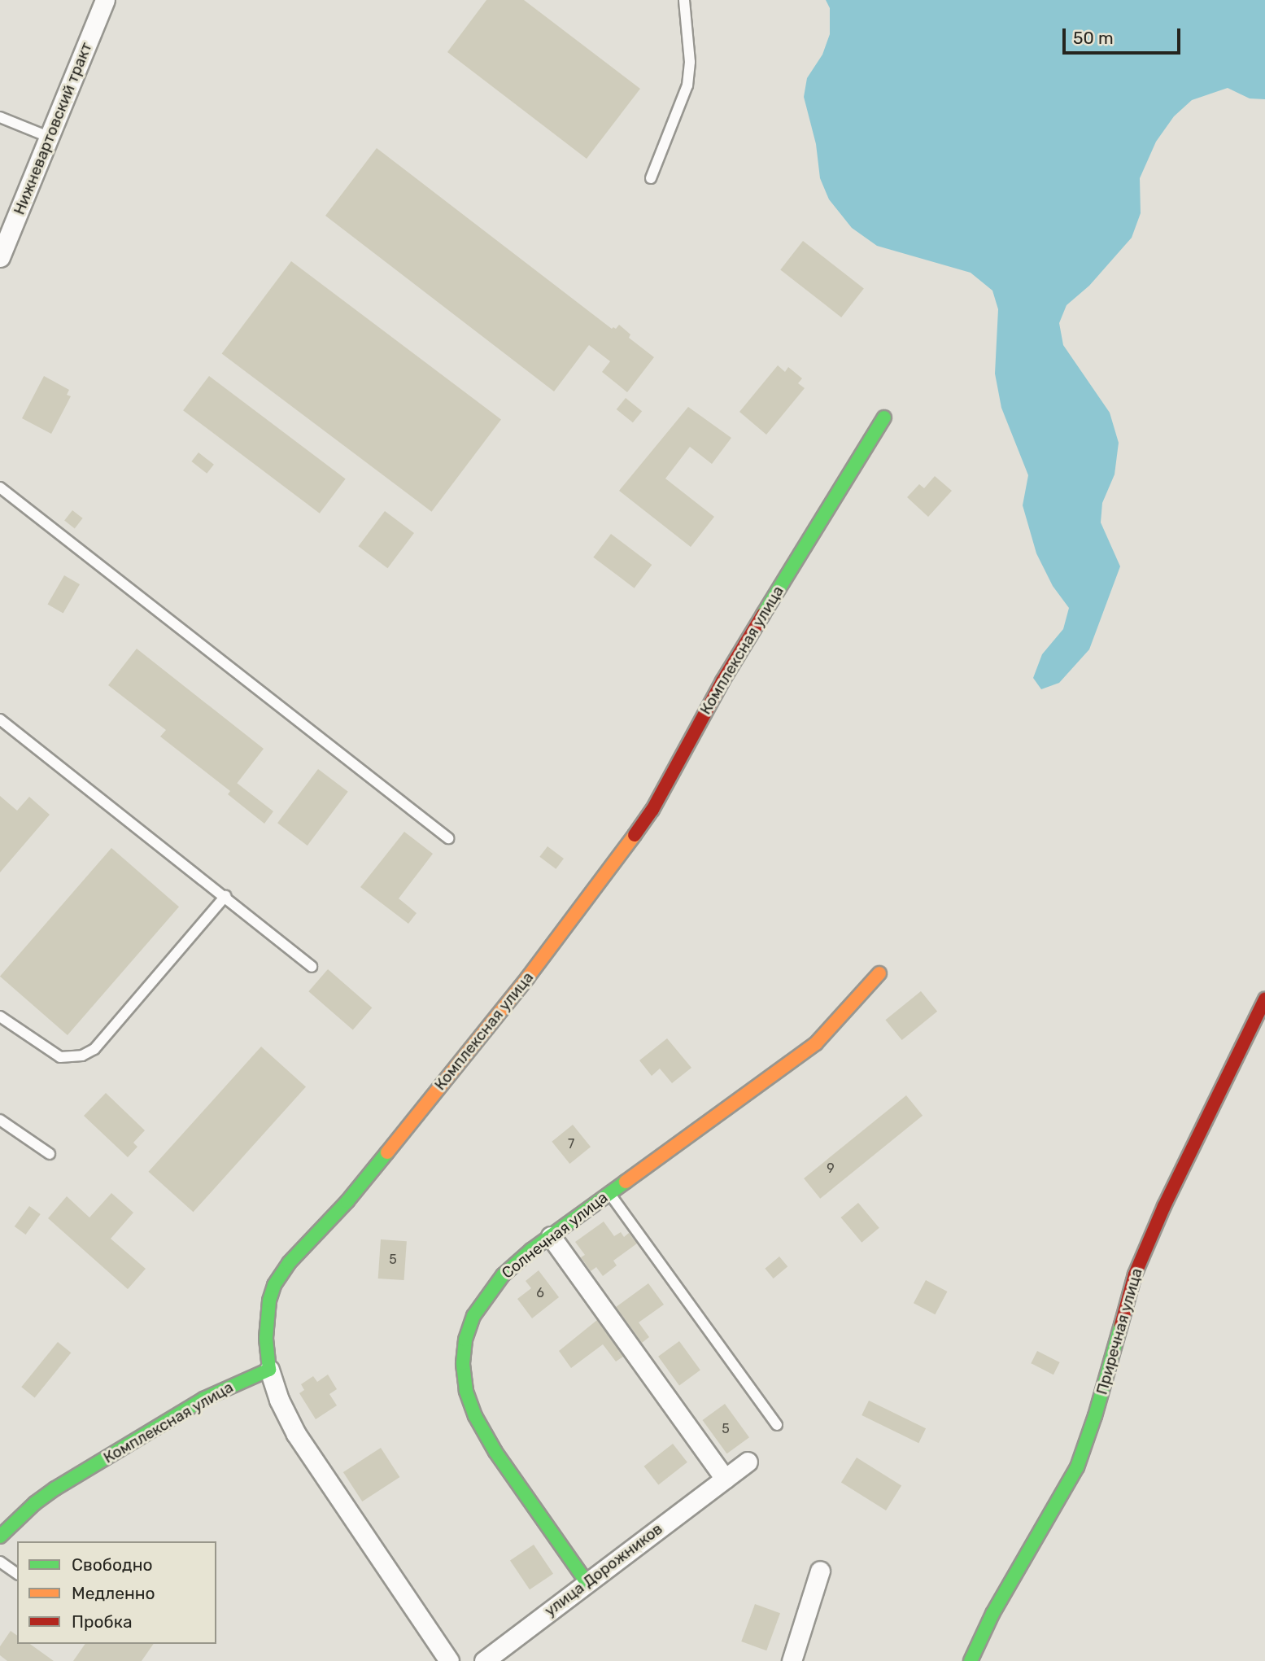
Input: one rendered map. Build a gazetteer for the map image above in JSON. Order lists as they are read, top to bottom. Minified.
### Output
{"streets":{"street":["Нижневартовский тракт","Комплексная улица","Солнечная улица","Приречная улица","улица Дорожников"]},"crossings":[["Солнечная улица","улица Дорожников"]],"house_numbers":["7","9","5","6","5"],"legend":["Свободно","Медленно","Пробка"],"scale_bar":"50 m"}
